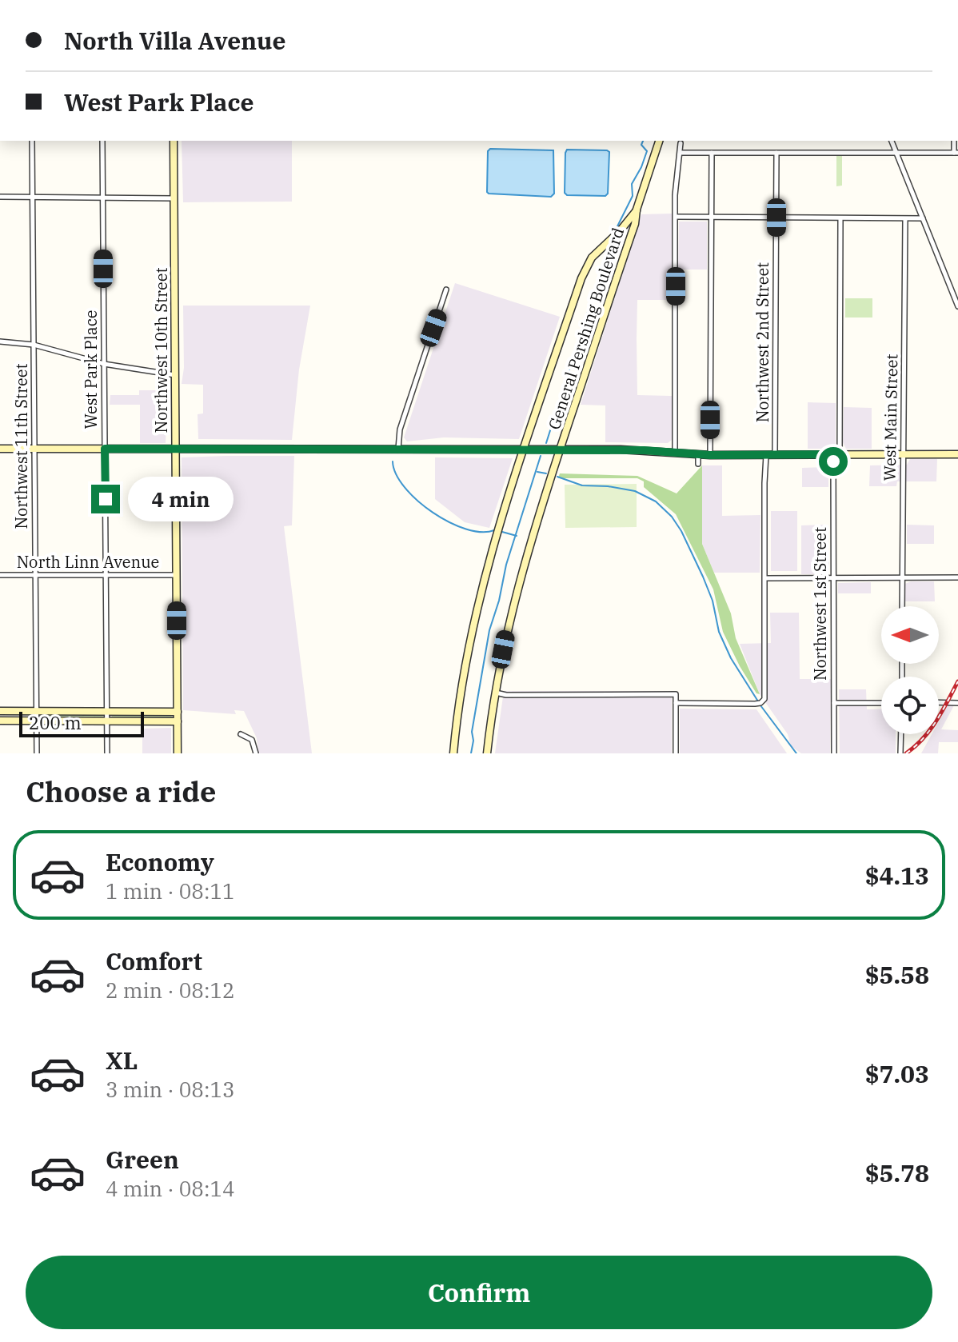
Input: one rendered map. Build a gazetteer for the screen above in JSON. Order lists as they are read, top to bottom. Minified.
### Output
{"streets":{"main road":["General Pershing Boulevard","Northwest 10th Street"],"street":["Northwest 2nd Street","West Park Place","West Main Street","Northwest 11th Street","North Linn Avenue","Northwest 1st Street"]},"crossings":[["Northwest 10th Street","North Linn Avenue"],["West Park Place","North Linn Avenue"],["Northwest 11th Street","North Linn Avenue"]],"scale_bar":"200 m","north":"left","page":{"banner":["North Villa Avenue","West Park Place"],"bubble":"4 min","scale":"200 m","heading":"Choose a ride","list":[{"name":"Economy","note":"1 min · 08:11","value":"$4.13"},{"name":"Comfort","note":"2 min · 08:12","value":"$5.58"},{"name":"XL","note":"3 min · 08:13","value":"$7.03"},{"name":"Green","note":"4 min · 08:14","value":"$5.78"}],"buttons":"Confirm"}}
